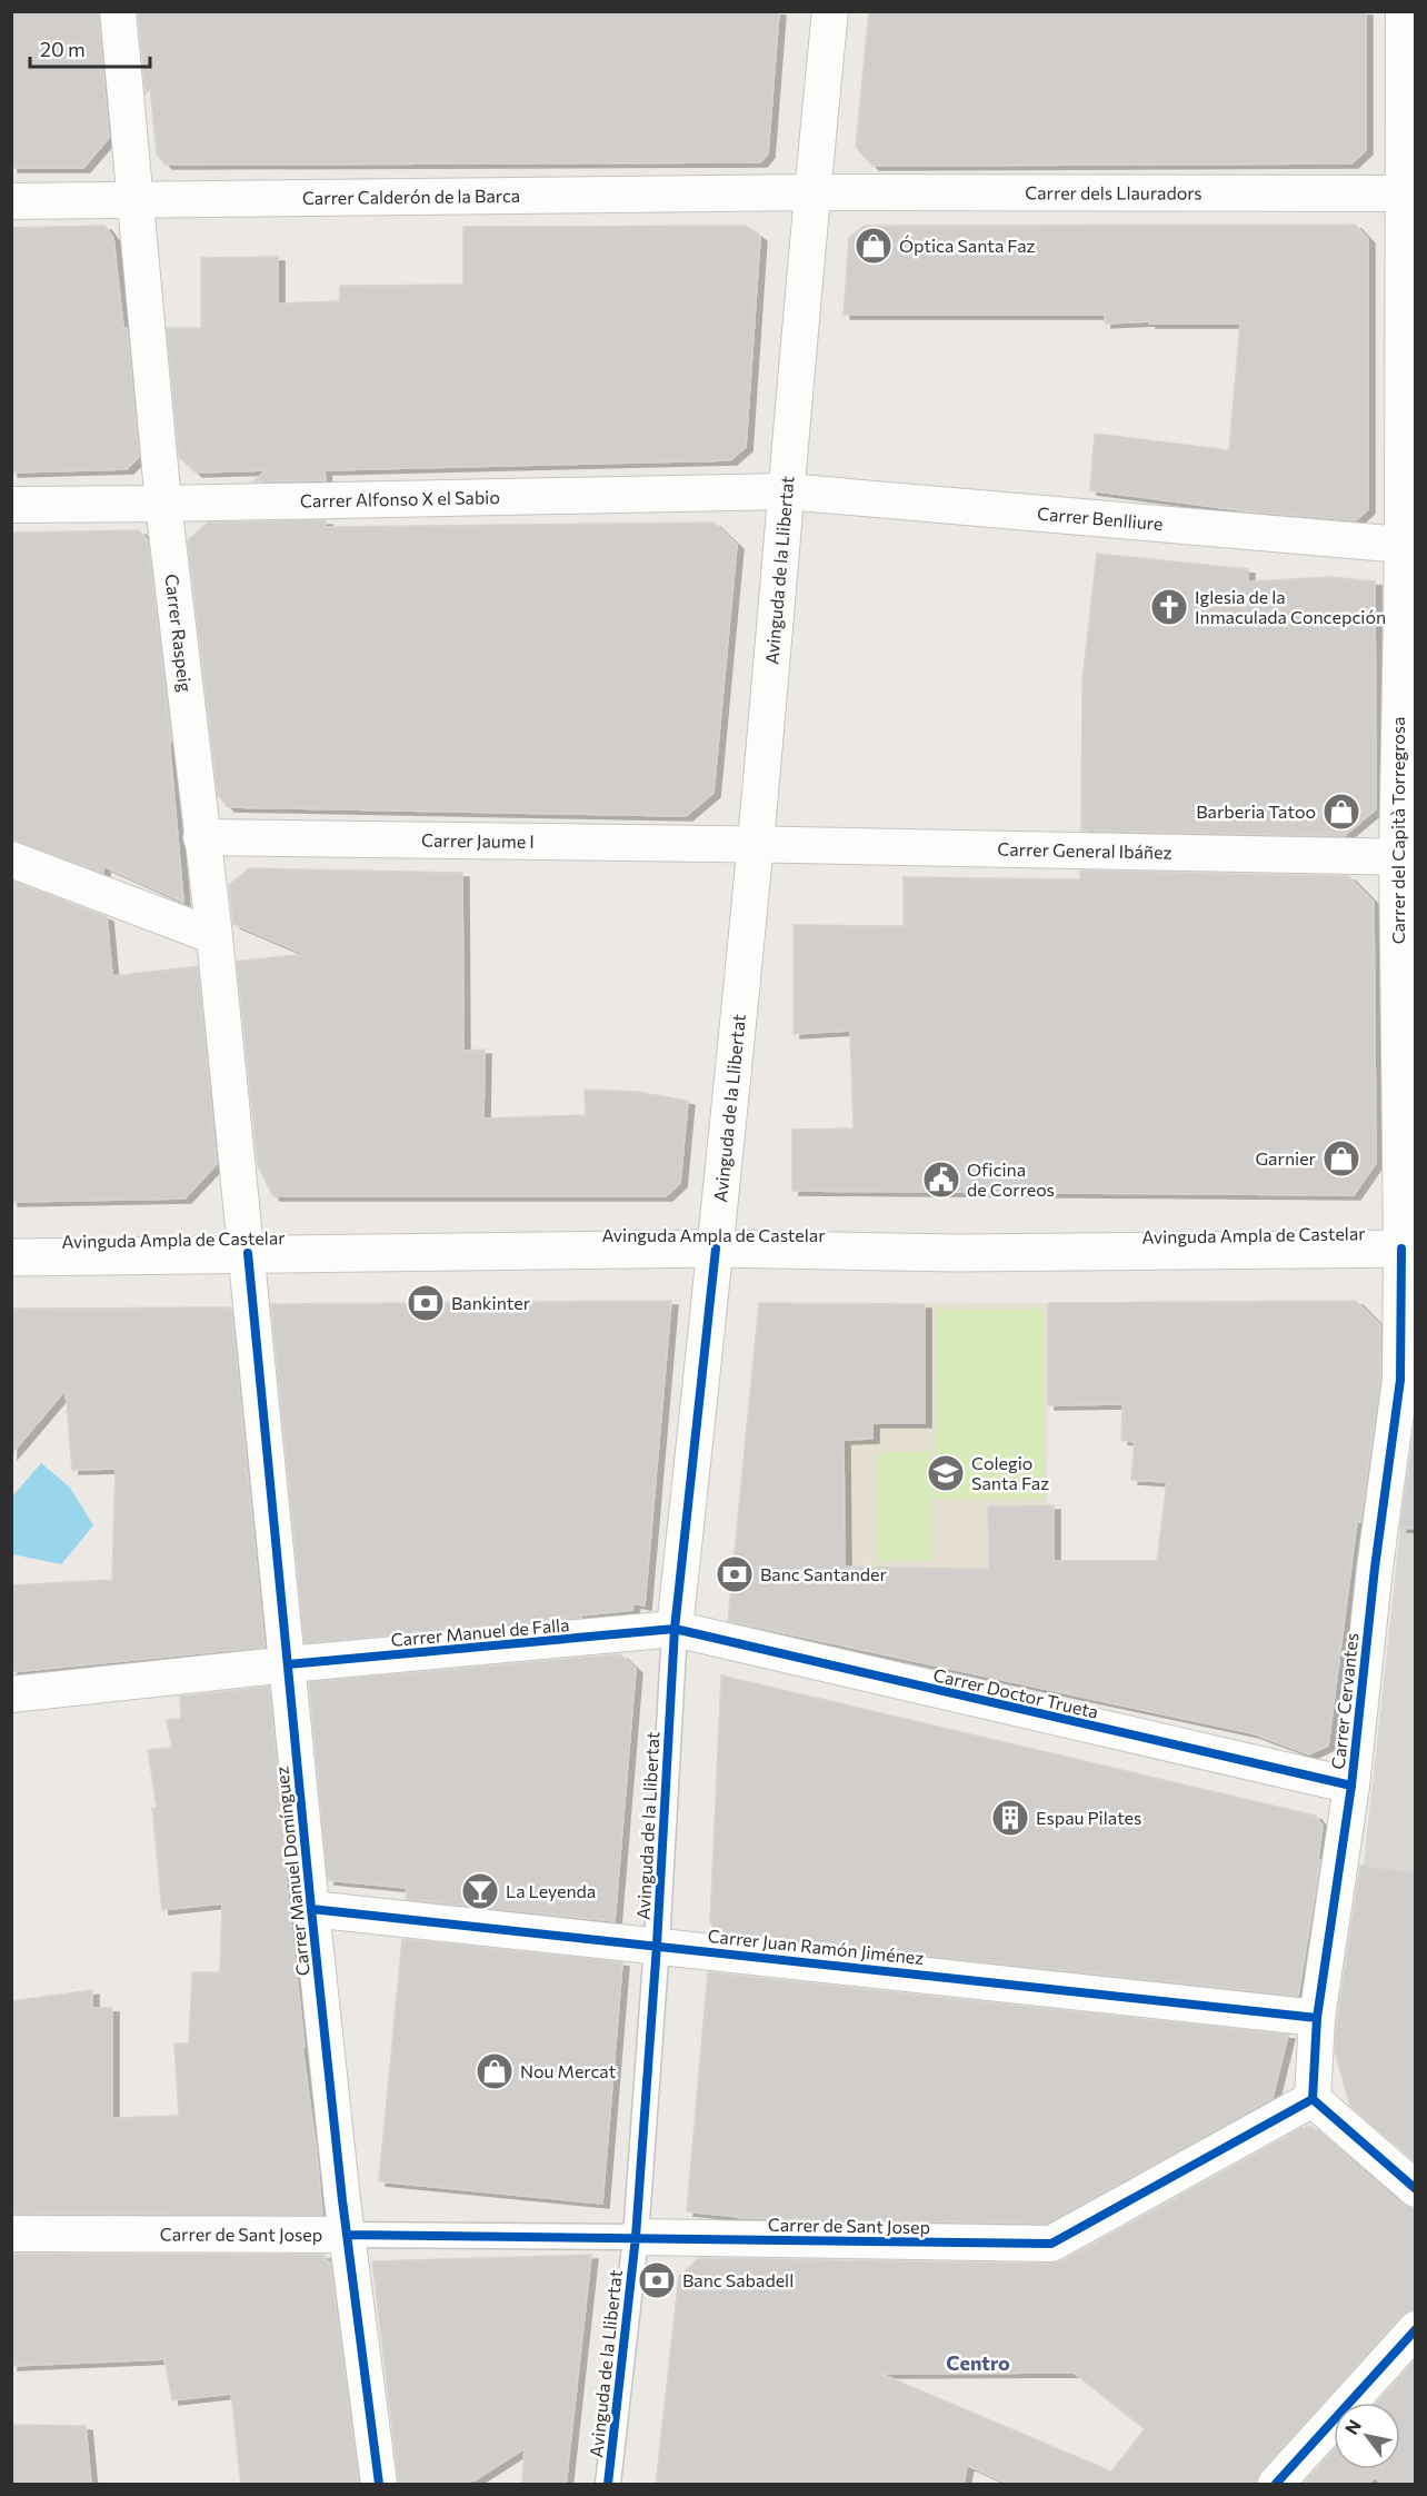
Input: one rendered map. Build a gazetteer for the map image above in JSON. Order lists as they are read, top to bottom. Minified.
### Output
{"streets":{"main road":["Avinguda Ampla de Castelar"],"street":["Carrer dels Llauradors","Carrer Calderón de la Barca","Carrer Alfonso X el Sabio","Carrer Benlliure","Avinguda de la Llibertat","Carrer Raspeig","Carrer del Capità Torregrosa","Carrer Jaume I","Carrer General Ibáñez","Carrer Manuel de Falla","Carrer Doctor Trueta","Carrer Cervantes","Carrer Manuel Domínguez","Carrer Juan Ramón Jiménez","Carrer de Sant Josep"]},"crossings":[["Carrer dels Llauradors","Carrer Calderón de la Barca"],["Carrer dels Llauradors","Avinguda de la Llibertat"],["Carrer dels Llauradors","Carrer del Capità Torregrosa"],["Carrer Calderón de la Barca","Avinguda de la Llibertat"],["Carrer Calderón de la Barca","Carrer Raspeig"],["Carrer Alfonso X el Sabio","Carrer Benlliure"],["Carrer Alfonso X el Sabio","Avinguda de la Llibertat"],["Carrer Alfonso X el Sabio","Carrer Raspeig"],["Carrer Benlliure","Avinguda de la Llibertat"],["Carrer Benlliure","Carrer del Capità Torregrosa"],["Avinguda de la Llibertat","Carrer Jaume I"],["Avinguda de la Llibertat","Carrer General Ibáñez"],["Avinguda de la Llibertat","Avinguda Ampla de Castelar"],["Avinguda de la Llibertat","Carrer Manuel de Falla"],["Avinguda de la Llibertat","Carrer Doctor Trueta"],["Avinguda de la Llibertat","Carrer Juan Ramón Jiménez"],["Avinguda de la Llibertat","Carrer de Sant Josep"],["Carrer Raspeig","Carrer Jaume I"],["Carrer Raspeig","Avinguda Ampla de Castelar"],["Carrer Raspeig","Carrer Manuel Domínguez"],["Carrer del Capità Torregrosa","Carrer General Ibáñez"],["Carrer del Capità Torregrosa","Avinguda Ampla de Castelar"],["Carrer del Capità Torregrosa","Carrer Cervantes"],["Carrer Jaume I","Carrer General Ibáñez"],["Avinguda Ampla de Castelar","Carrer Cervantes"],["Avinguda Ampla de Castelar","Carrer Manuel Domínguez"],["Carrer Manuel de Falla","Carrer Doctor Trueta"],["Carrer Manuel de Falla","Carrer Manuel Domínguez"],["Carrer Doctor Trueta","Carrer Cervantes"],["Carrer Cervantes","Carrer Juan Ramón Jiménez"],["Carrer Cervantes","Carrer de Sant Josep"],["Carrer Manuel Domínguez","Carrer Juan Ramón Jiménez"],["Carrer Manuel Domínguez","Carrer de Sant Josep"]],"districts":["Centro"],"places":{"shop":["Óptica Santa Faz","Barberia Tatoo","Garnier","Nou Mercat"],"church":["Iglesia de la Inmaculada Concepción"],"public building":["Oficina de Correos"],"bank":["Bankinter","Banc Santander","Banc Sabadell"],"school or university":["Colegio Santa Faz"],"building":["Espau Pilates"],"bar":["La Leyenda"]},"scale_bar":"20 m","north":"top left"}
